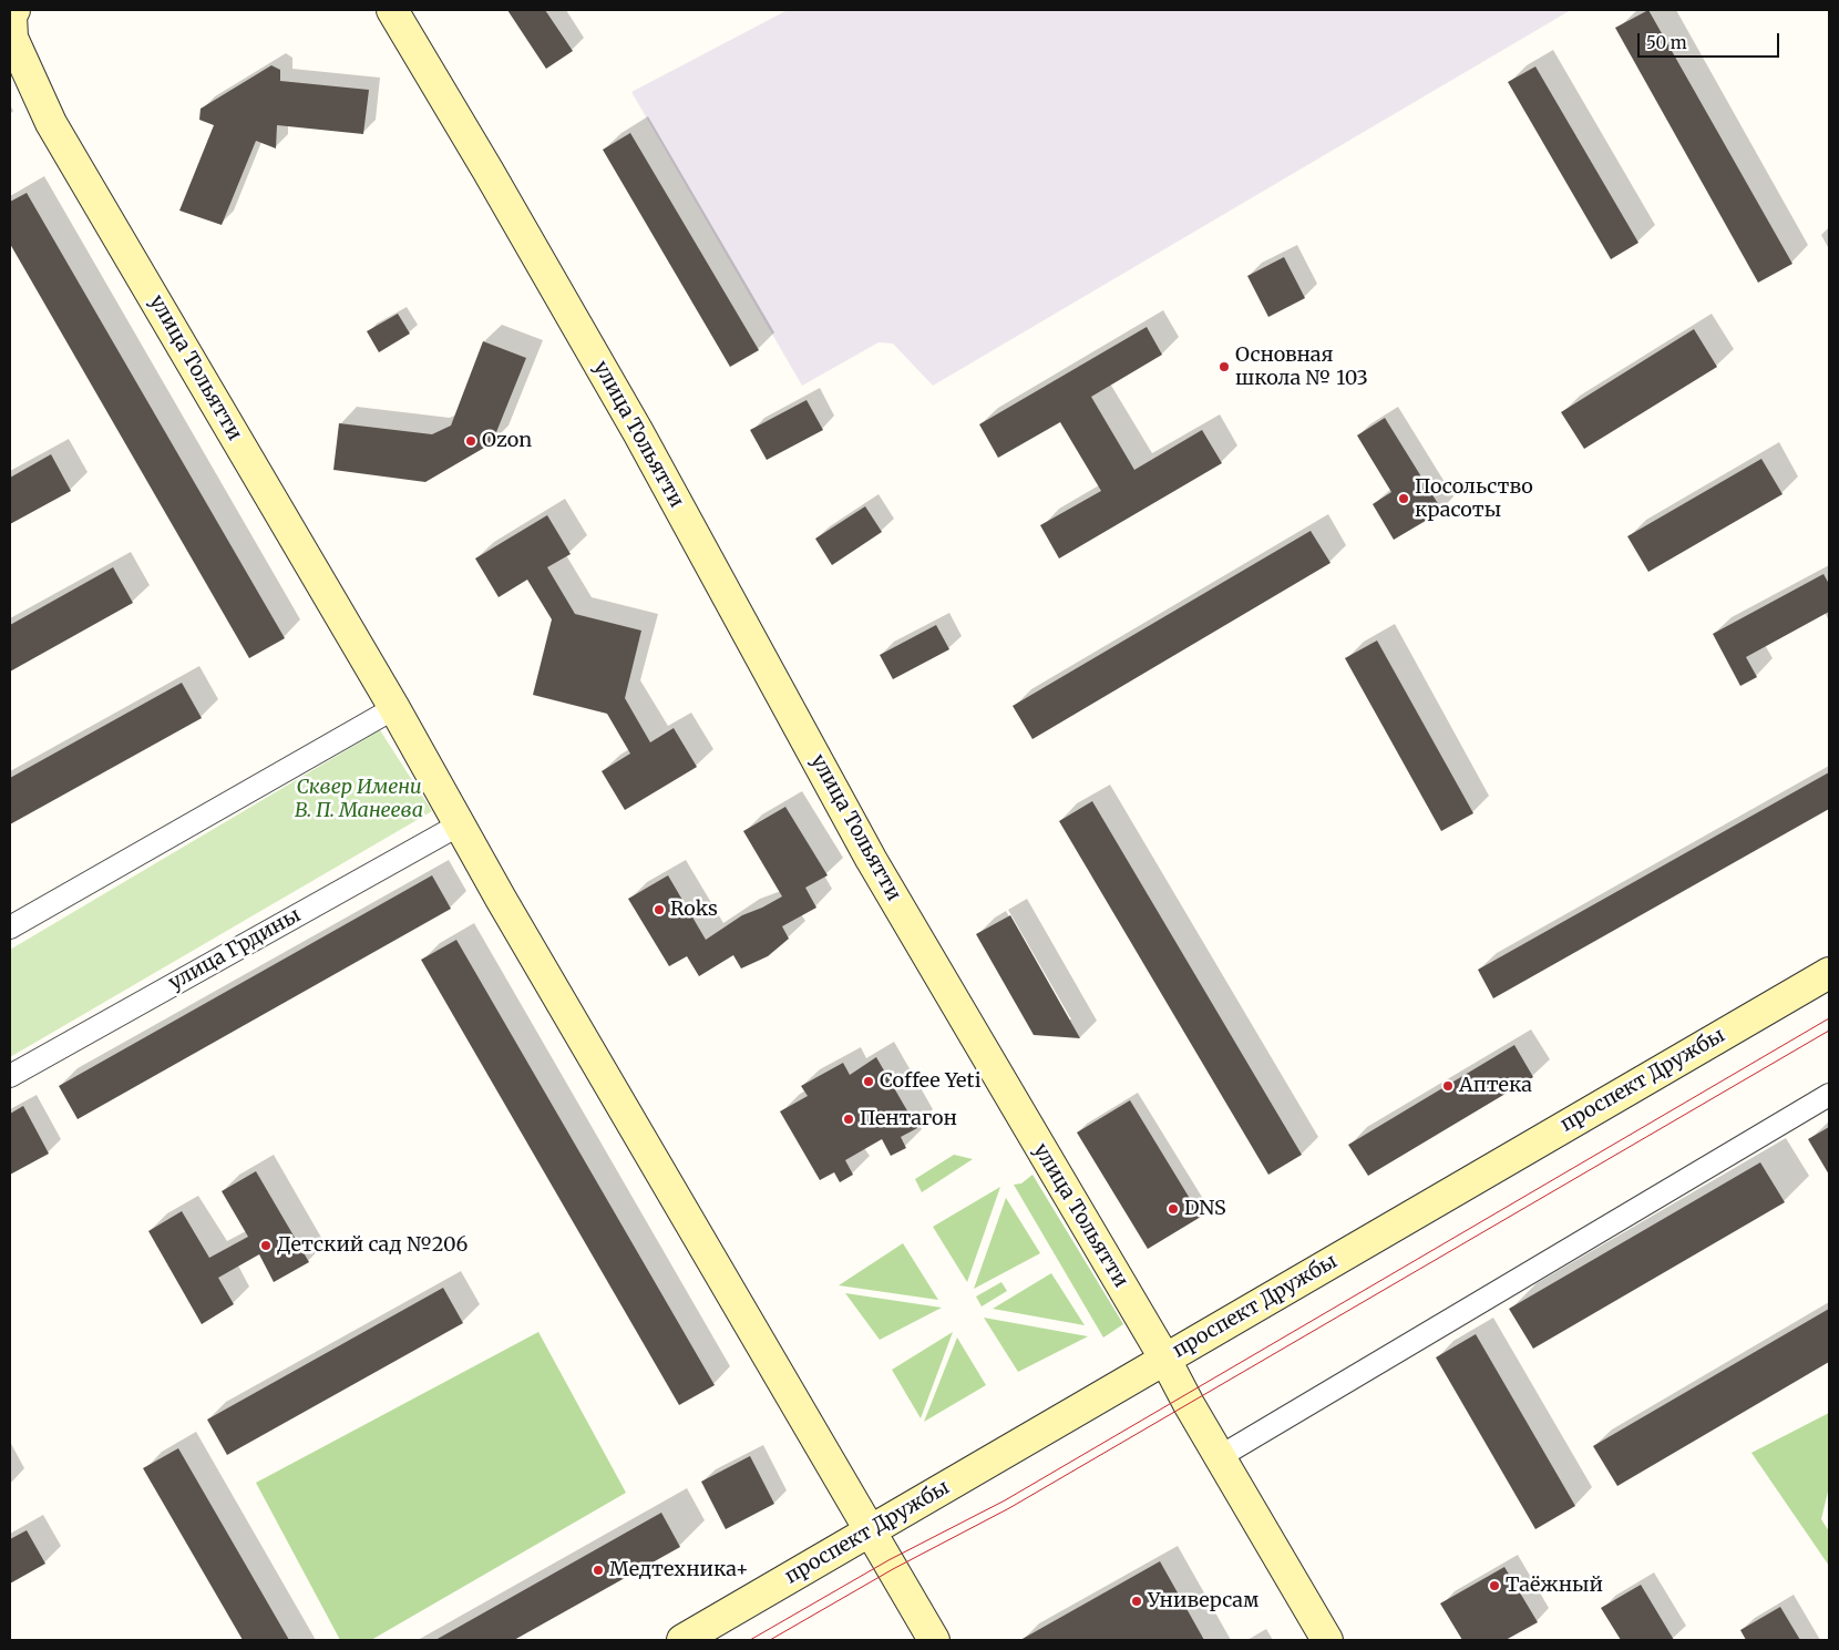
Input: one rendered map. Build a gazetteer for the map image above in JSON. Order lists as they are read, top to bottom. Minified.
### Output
{"streets":{"street":["улица Тольятти","улица Грдины","проспект Дружбы"]},"crossings":[["улица Тольятти","улица Грдины"],["улица Тольятти","проспект Дружбы"]],"parks":["Сквер Имени В. П. Манеева"],"places":["Основная школа № 103","Ozon","Посольство красоты","Roks","Coffee Yeti","Аптека","Пентагон","DNS","Детский сад №206","Медтехника+","Таёжный","Универсам"],"scale_bar":"50 m"}
